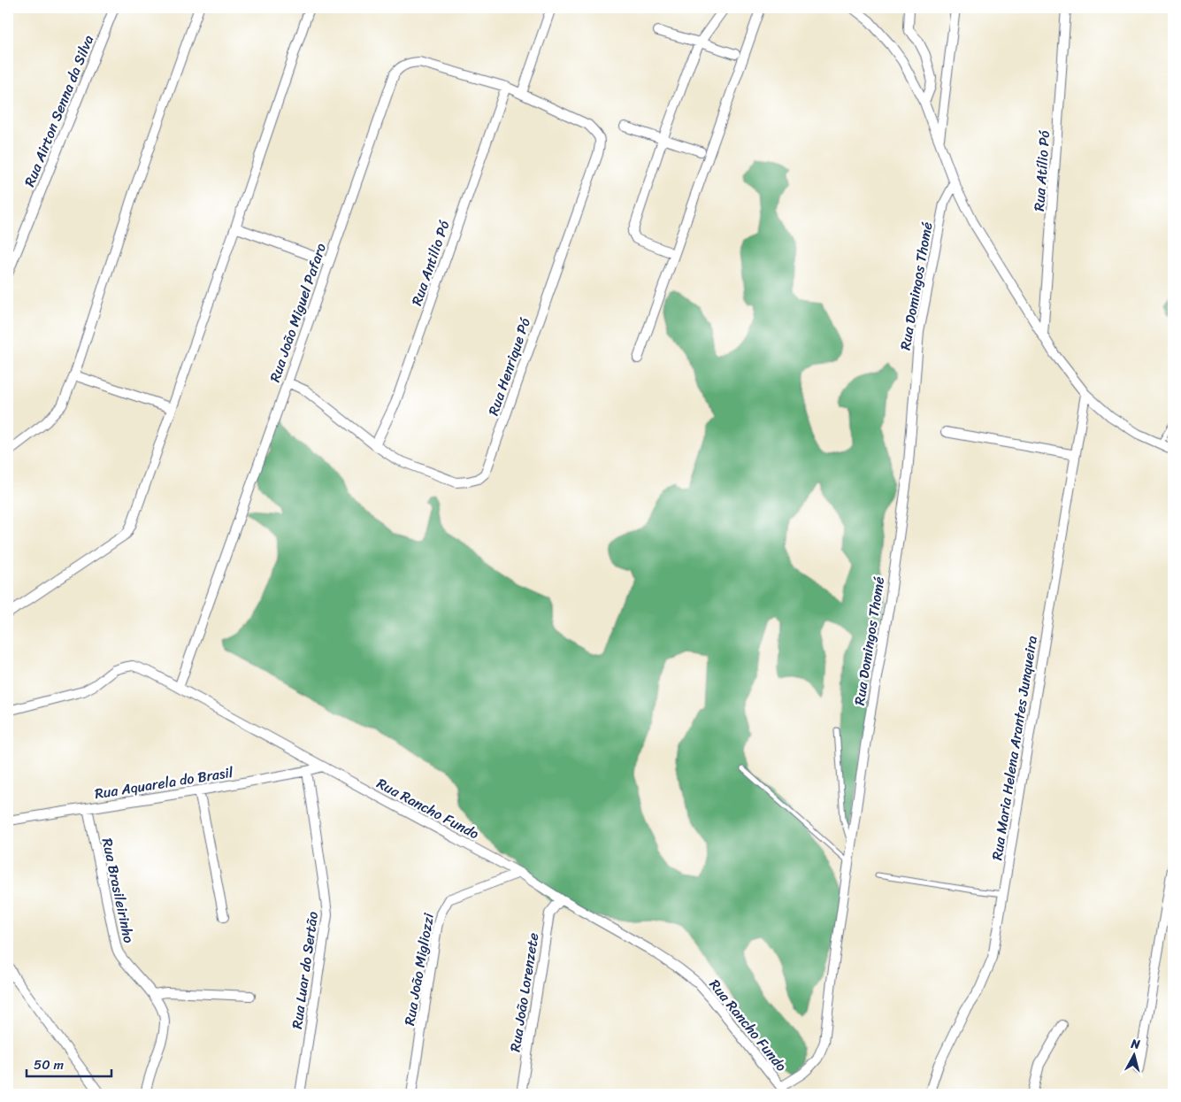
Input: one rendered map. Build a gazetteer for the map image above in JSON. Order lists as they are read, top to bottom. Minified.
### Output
{"streets":{"street":["Rua Airton Senna da Silva","Rua Atílio Pó","Rua Antilio Pó","Rua Domingos Thomé","Rua João Miguel Pafaro","Rua Henrique Pó","Rua Maria Helena Arantes Junqueira","Rua Aquarela do Brasil","Rua Rancho Fundo","Rua Brasileirinho","Rua João Migliozzi","Rua Luar do Sertão","Rua João Lorenzete"]},"crossings":[["Rua Antilio Pó","Rua João Miguel Pafaro"],["Rua Antilio Pó","Rua Henrique Pó"],["Rua Domingos Thomé","Rua Rancho Fundo"],["Rua João Miguel Pafaro","Rua Henrique Pó"],["Rua João Miguel Pafaro","Rua Rancho Fundo"],["Rua Aquarela do Brasil","Rua Rancho Fundo"],["Rua Aquarela do Brasil","Rua Brasileirinho"],["Rua Aquarela do Brasil","Rua Luar do Sertão"],["Rua Rancho Fundo","Rua João Migliozzi"],["Rua Rancho Fundo","Rua João Lorenzete"]],"scale_bar":"50 m","north":"top"}
